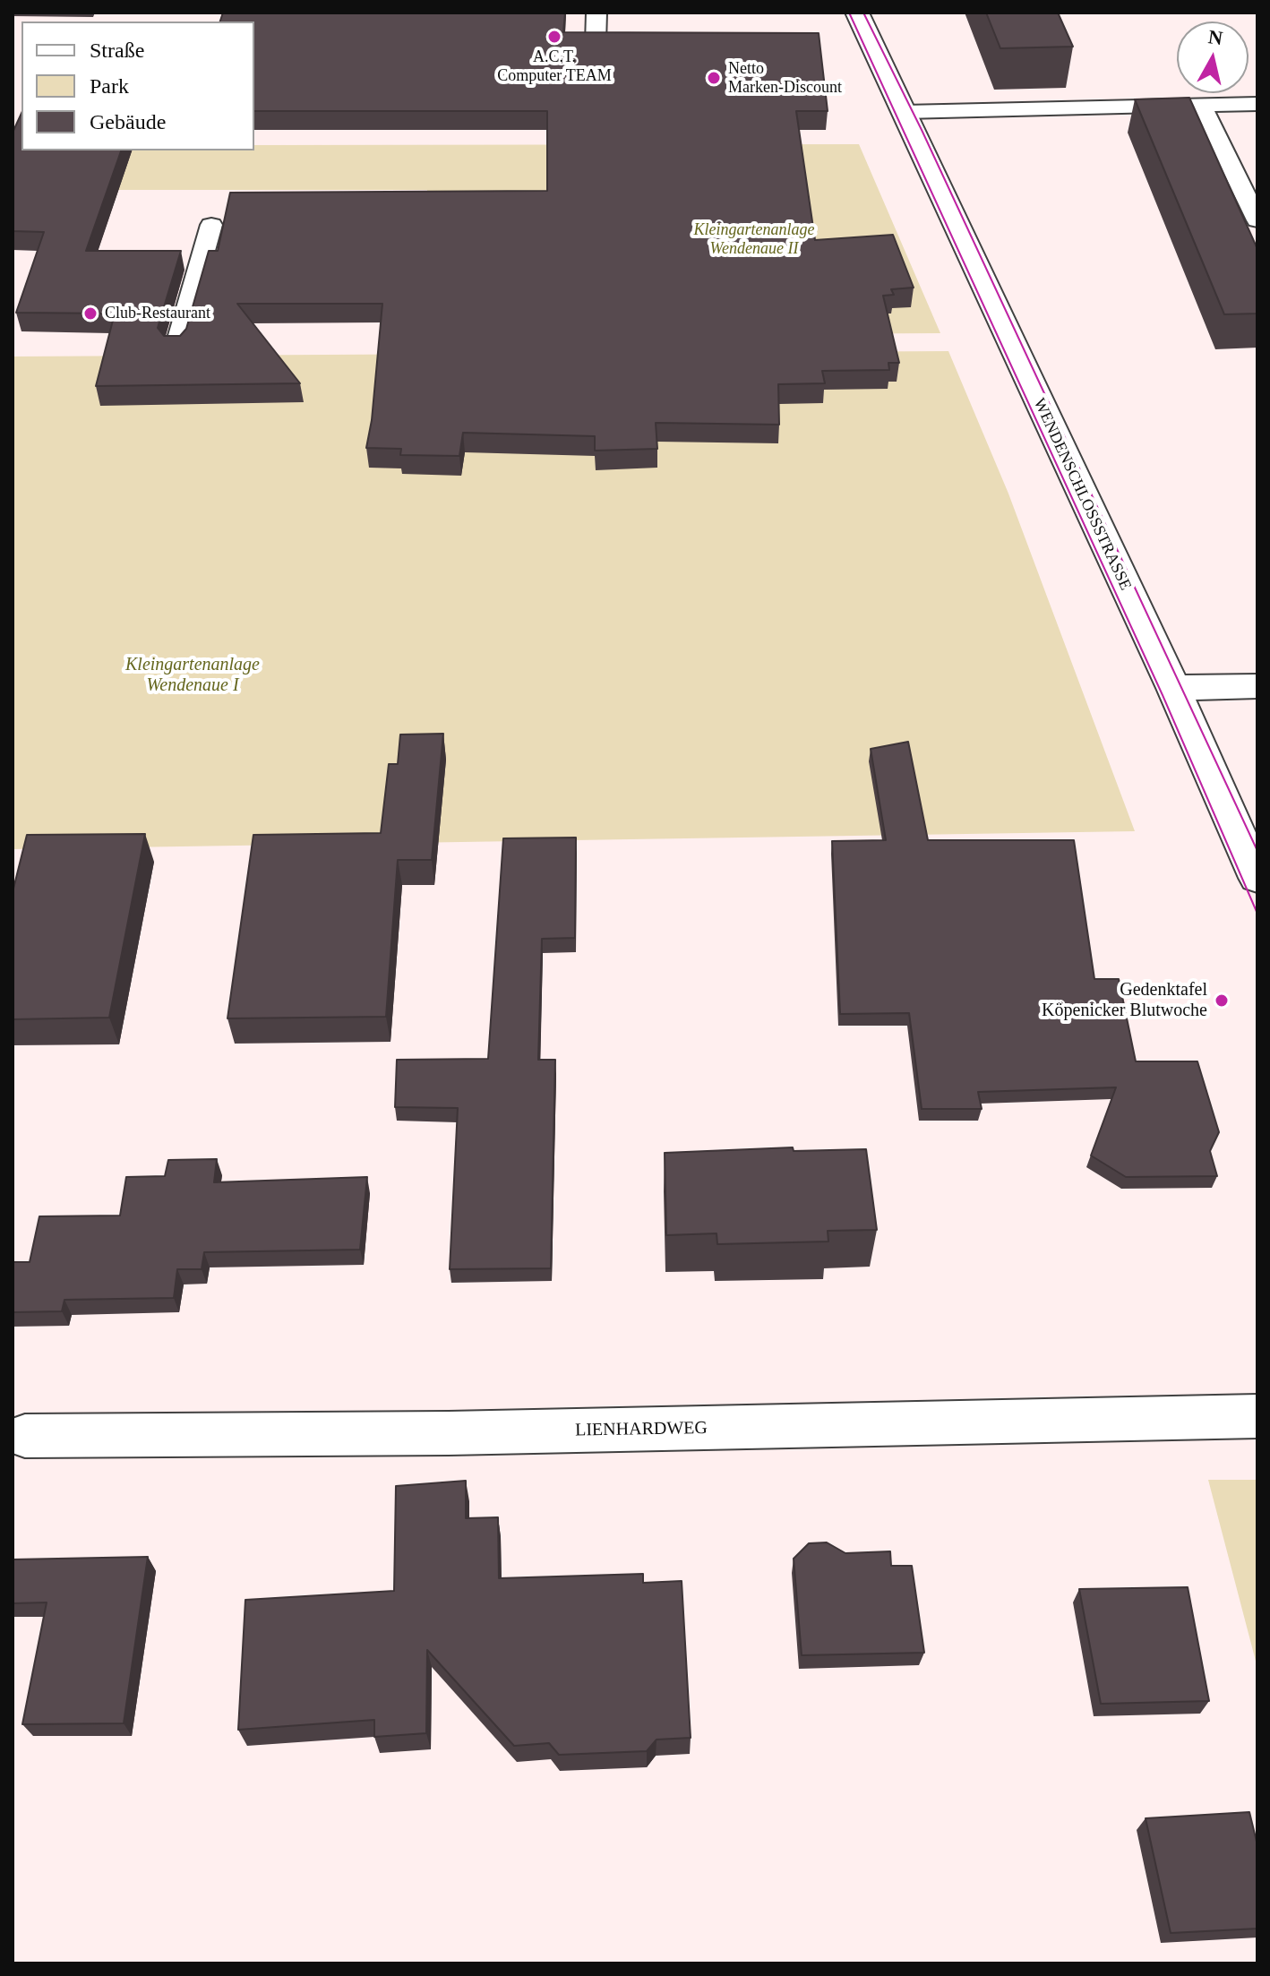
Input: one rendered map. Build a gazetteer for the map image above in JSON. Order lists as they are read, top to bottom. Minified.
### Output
{"streets":{"street":["WENDENSCHLOSSSTRASSE","LIENHARDWEG"]},"parks":["Kleingartenanlage Wendenaue II","Kleingartenanlage Wendenaue I"],"places":["A.C.T. Computer TEAM","Netto Marken-Discount","Club-Restaurant","Gedenktafel Köpenicker Blutwoche"],"legend":["Straße","Park","Gebäude"],"north":"top"}
